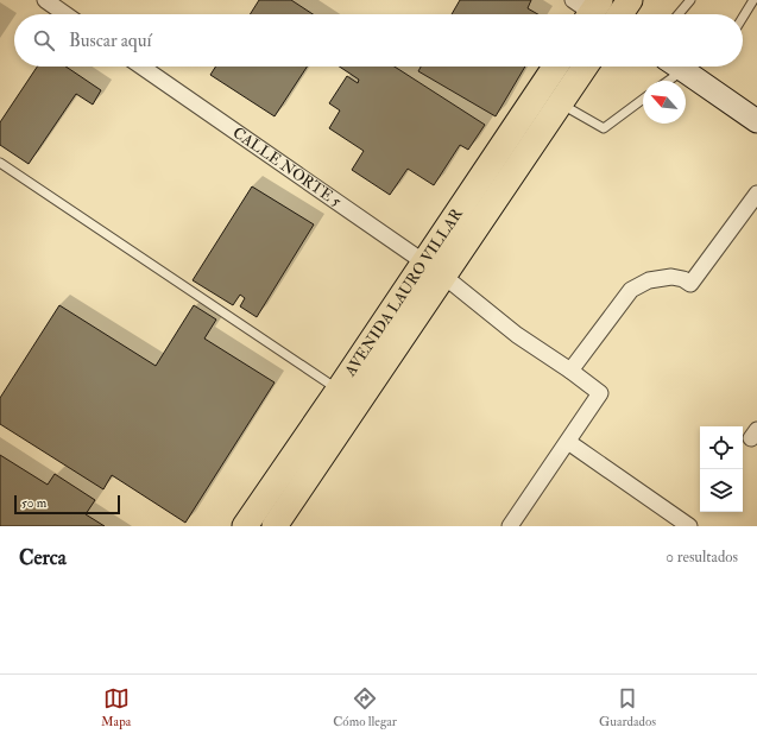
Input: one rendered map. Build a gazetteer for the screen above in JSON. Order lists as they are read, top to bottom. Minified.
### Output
{"streets":{"main road":["AVENIDA LAURO VILLAR"],"street":["CALLE NORTE 5"]},"crossings":[["CALLE NORTE 5","AVENIDA LAURO VILLAR"]],"scale_bar":"50 m","north":"top left","page":{"search":"Buscar aquí","scale":"50 m","heading":["Cerca","0 resultados"],"nav":["Mapa","Cómo llegar","Guardados"]}}
